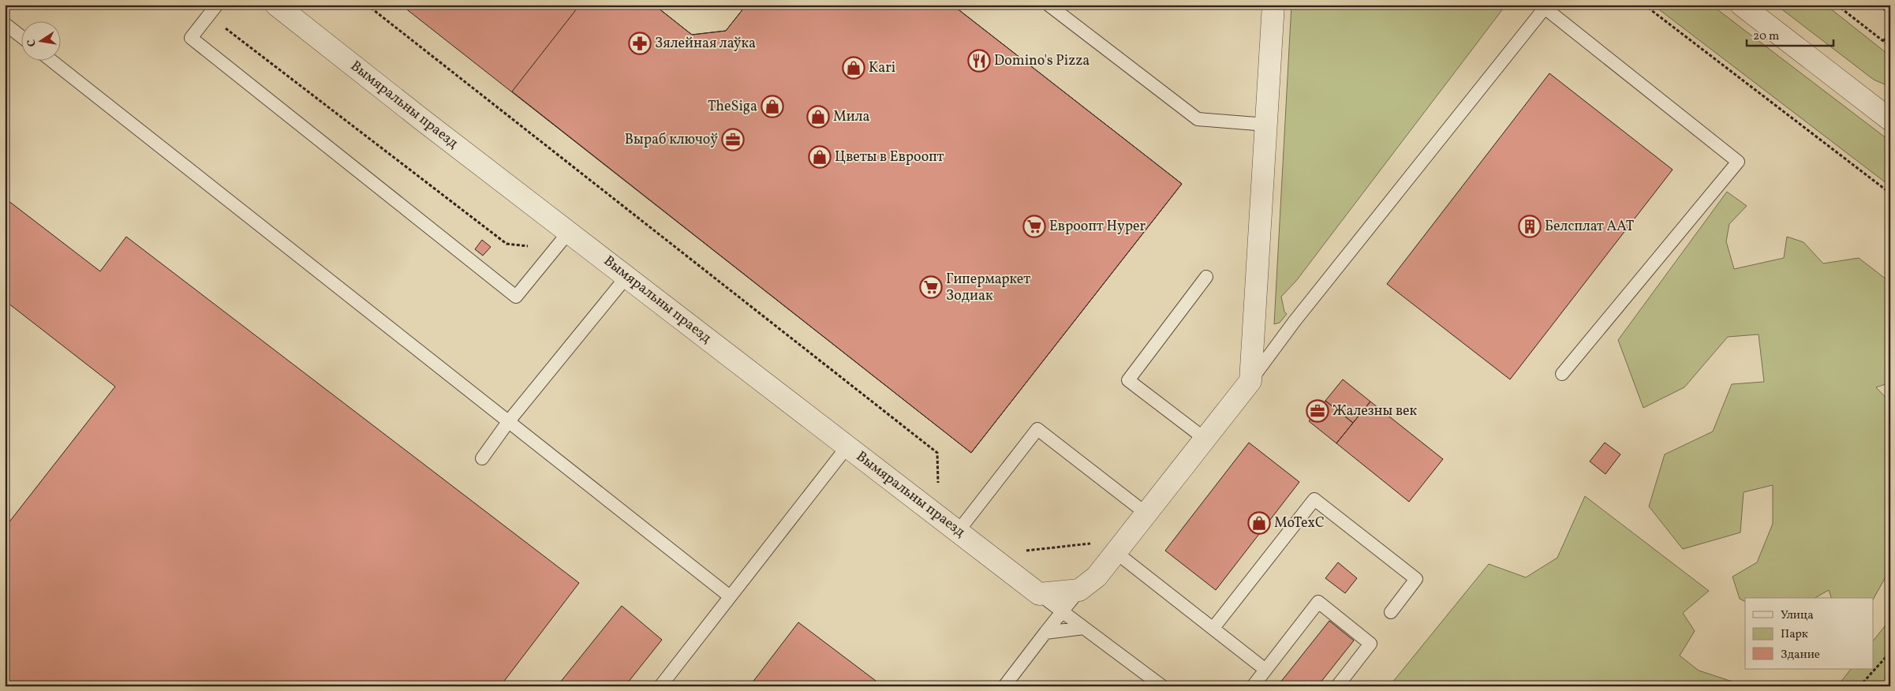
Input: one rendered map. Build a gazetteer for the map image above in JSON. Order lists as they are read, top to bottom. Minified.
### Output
{"streets":{"street":["Вымяральны праезд"]},"places":{"pharmacy":["Зялейная лаўка"],"restaurant":["Domino's Pizza"],"shop":["Kari","TheSiga","Мила","Цветы в Евроопт","MoTexC"],"office":["Выраб ключоў","Жалезны век"],"supermarket":["Евроопт Hyper","Гипермаркет Зодиак"],"building":["Белсплат ААТ"]},"legend":["Улица","Парк","Здание"],"scale_bar":"20 m","north":"left"}
